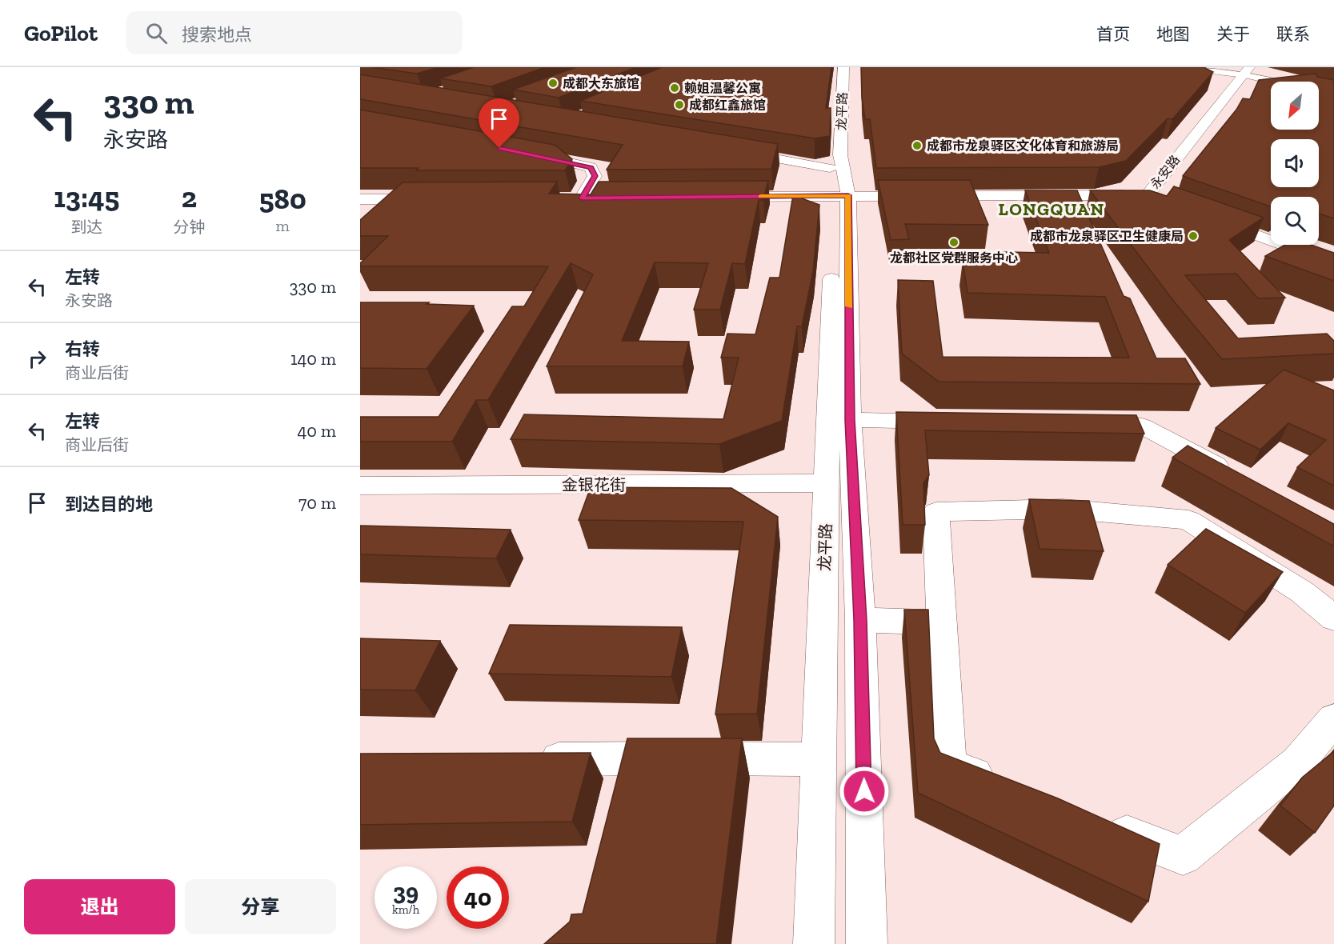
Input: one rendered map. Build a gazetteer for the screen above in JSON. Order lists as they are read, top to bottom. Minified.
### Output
{"streets":{"main road":["龙平路","永安路","金银花街"]},"crossings":[["龙平路","金银花街"]],"districts":["LONGQUAN"],"places":["成都大东旅馆","赖姐温馨公寓","成都红鑫旅馆","成都市龙泉驿区文化体育和旅游局","成都市龙泉驿区卫生健康局","龙都社区党群服务中心"],"north":"bottom left","page":{"header":"GoPilot","search":"搜索地点","nav":["首页","地图","关于","联系"],"turn":["330 m","永安路"],"eta":["13:45","到达","2","分钟","580","m"],"list":[{"name":"左转","note":"永安路","value":"330 m"},{"name":"右转","note":"商业后街","value":"140 m"},{"name":"左转","note":"商业后街","value":"40 m"},{"name":"到达目的地","value":"70 m"}],"speed":"39 km/h","limit":"40","buttons":["退出","分享"]}}
